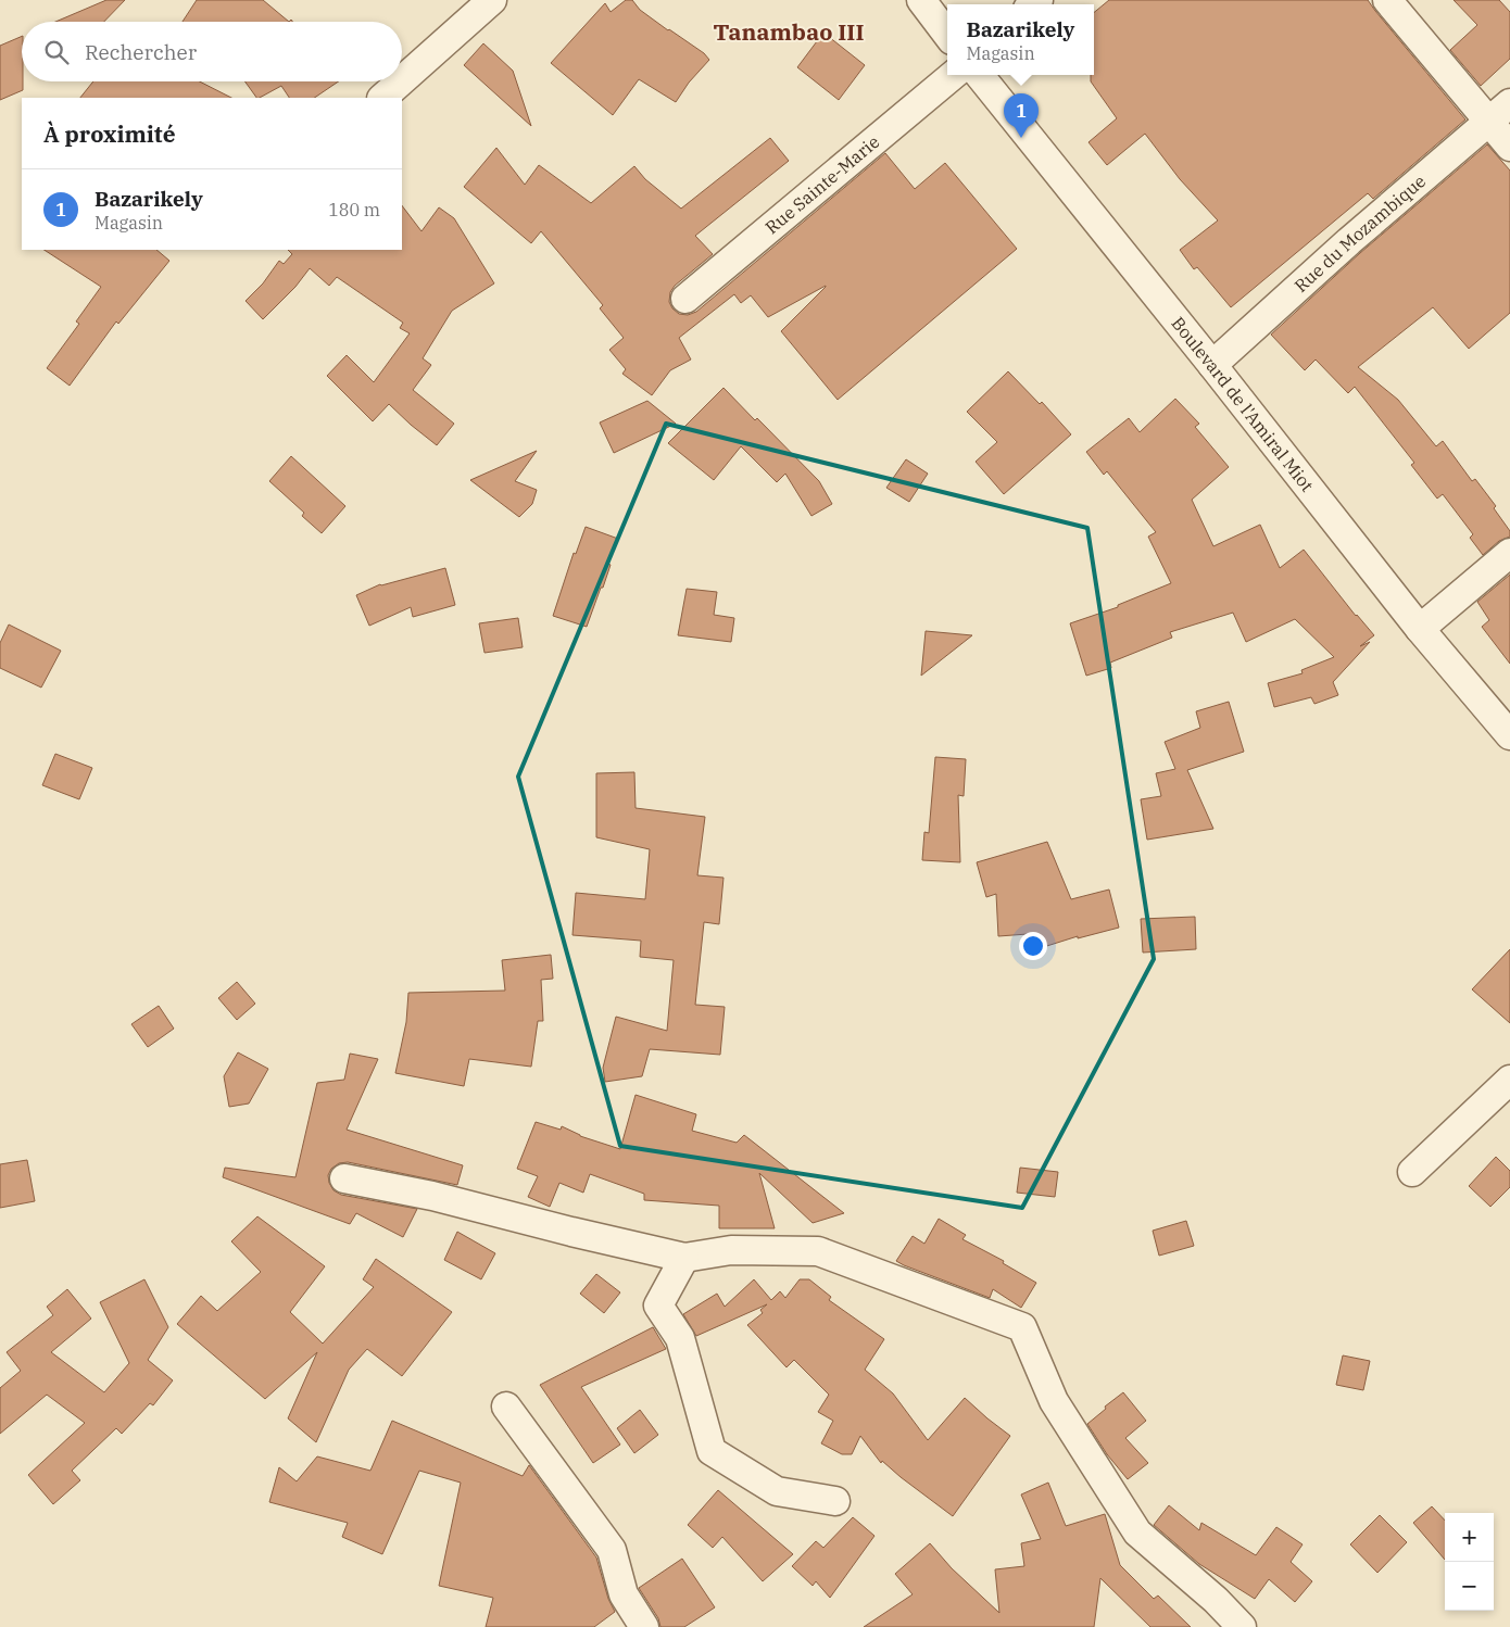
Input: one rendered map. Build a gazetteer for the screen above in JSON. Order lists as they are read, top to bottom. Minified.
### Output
{"streets":{"street":["Rue Sainte-Marie","Rue du Mozambique","Boulevard de l'Amiral Miot"]},"crossings":[["Rue du Mozambique","Boulevard de l'Amiral Miot"]],"districts":["Tanambao III"],"page":{"popup":["Bazarikely","Magasin"],"search":"Rechercher","pins":"1","heading":"À proximité","list":[{"mark":"1","name":"Bazarikely","note":"Magasin","value":"180 m"}],"map_buttons":["+","−"]}}
